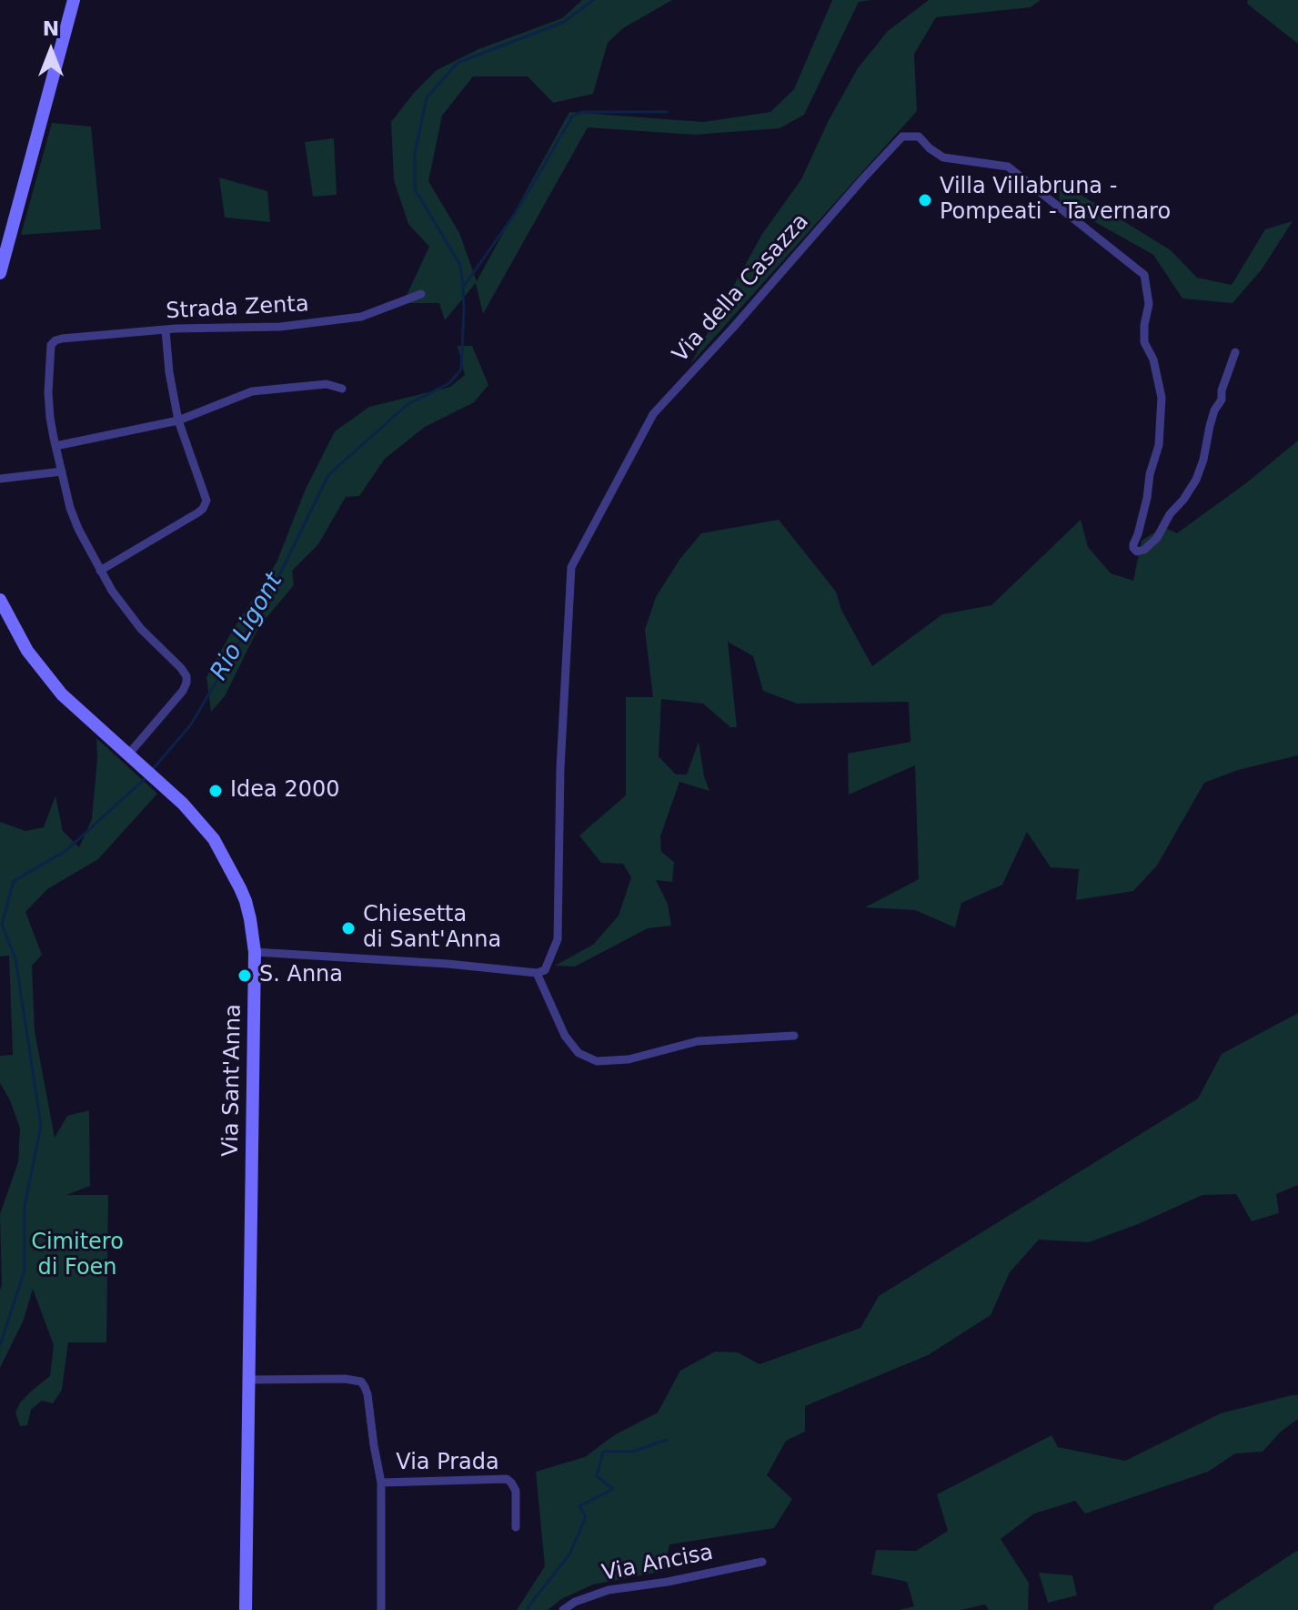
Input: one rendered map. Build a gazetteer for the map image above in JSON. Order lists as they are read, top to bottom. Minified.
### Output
{"streets":{"main road":["Via Sant'Anna"],"street":["Via della Casazza","Strada Zenta","Via Prada","Via Ancisa"]},"crossings":[["Via Sant'Anna","Via Prada"]],"water":["Rio Ligont"],"parks":["Cimitero di Foen"],"places":["Villa Villabruna - Pompeati - Tavernaro","Idea 2000","Chiesetta di Sant'Anna","S. Anna"],"north":"top"}
